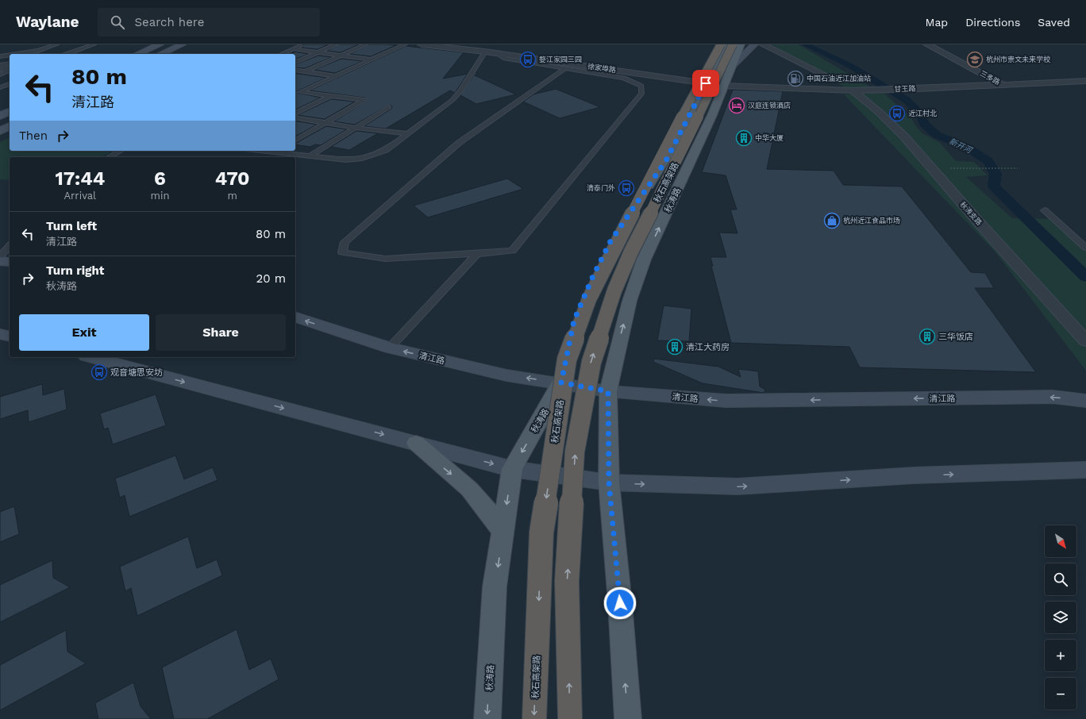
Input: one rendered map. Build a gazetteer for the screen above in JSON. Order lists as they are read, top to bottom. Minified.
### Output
{"streets":{"highway":["秋石高架路"],"main road":["秋涛路","清江路"],"street":["徐家埠路","三多路","甘王路","秋涛支路"]},"crossings":[["徐家埠路","秋涛路"],["三多路","甘王路"],["甘王路","秋涛路"],["甘王路","秋涛支路"],["秋涛路","清江路"]],"water":["新开河"],"places":{"bus stop":["婺江家园三园","近江村北","清泰门外","观音塘思安坊"],"school or university":["杭州市崇文未来学校"],"fuel station":["中国石油近江加油站"],"hotel":["汉庭连锁酒店"],"building":["中华大厦","三华饭店","清江大药房"],"shop":["杭州近江食品市场"]},"north":"bottom right","page":{"header":"Waylane","search":"Search here","nav":["Map","Directions","Saved"],"turn":["80 m","清江路"],"then":"Then","eta":["17:44","Arrival","6","min","470","m"],"list":[{"name":"Turn left","note":"清江路","value":"80 m"},{"name":"Turn right","note":"秋涛路","value":"20 m"}],"buttons":["Exit","Share"],"map_buttons":["+","−"]}}
